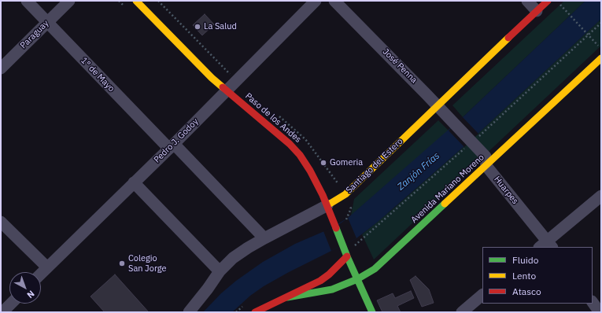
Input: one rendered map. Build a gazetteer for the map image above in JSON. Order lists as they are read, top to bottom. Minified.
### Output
{"streets":{"main road":["Paso de los Andes","Santiago del Estero","Avenida Mariano Moreno"],"street":["Paraguay","José Penna","1° de Mayo","Pedro J. Godoy","Huarpes"]},"crossings":[["Paraguay","1° de Mayo"],["José Penna","Santiago del Estero"],["José Penna","Huarpes"],["1° de Mayo","Pedro J. Godoy"],["1° de Mayo","Santiago del Estero"],["Paso de los Andes","Pedro J. Godoy"],["Paso de los Andes","Santiago del Estero"],["Paso de los Andes","Avenida Mariano Moreno"],["Avenida Mariano Moreno","Huarpes"]],"water":["Zanjón Frías"],"places":["La Salud","Gomeria","Colegio San Jorge"],"legend":["Fluido","Lento","Atasco"],"north":"bottom right"}
